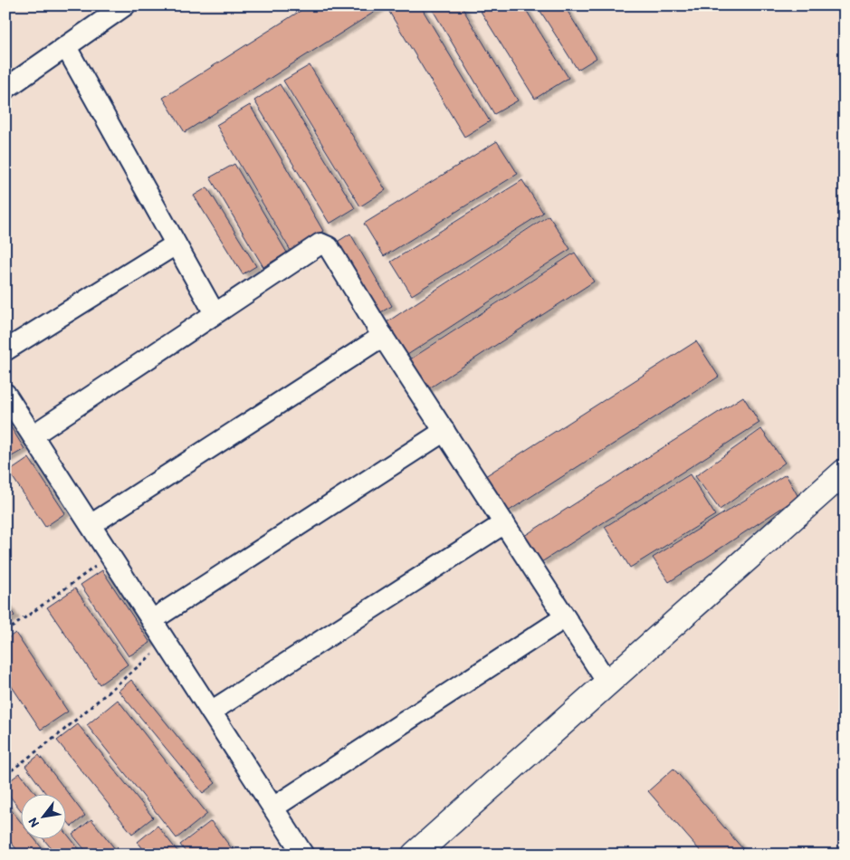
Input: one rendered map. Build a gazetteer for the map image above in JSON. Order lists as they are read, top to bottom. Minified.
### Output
{"north":"bottom left"}
